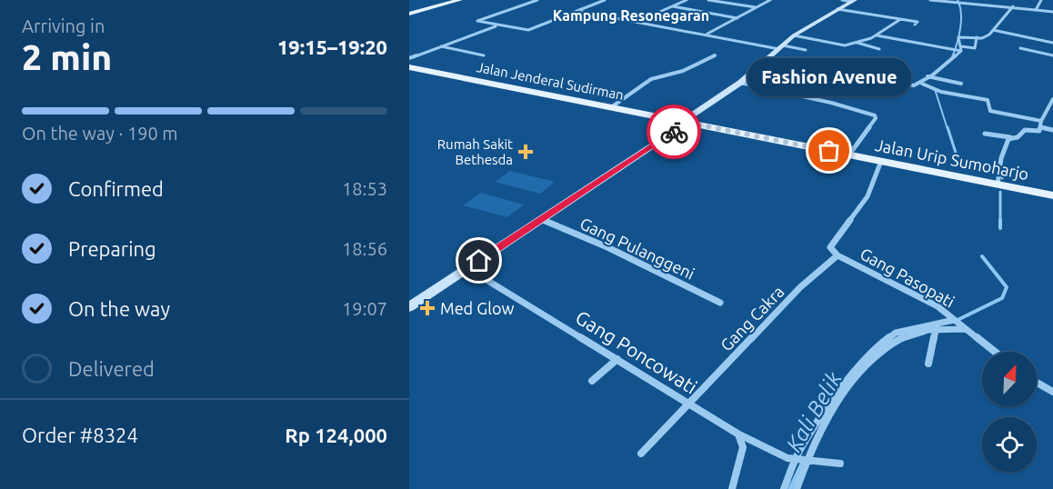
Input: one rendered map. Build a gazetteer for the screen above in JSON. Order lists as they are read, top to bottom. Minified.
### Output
{"streets":{"main road":["Jalan Jenderal Sudirman","Jalan Urip Sumoharjo"],"street":["Gang Pulanggeni","Gang Pasopati","Gang Cakra","Gang Poncowati"]},"crossings":[["Jalan Jenderal Sudirman","Jalan Urip Sumoharjo"],["Gang Pasopati","Gang Cakra"],["Gang Cakra","Gang Poncowati"]],"districts":["Kampung Resonegaran"],"water":["Kali Belik"],"places":{"other":["Fashion Avenue"],"health":["Rumah Sakit Bethesda","Med Glow"]},"north":"top right","page":{"heading":["2 min","Arriving in","19:15–19:20"],"panel":["Order #8324","Rp 124,000"],"bubble":"Fashion Avenue","bar":"On the way · 190 m","list":[["Confirmed","18:53"],["Preparing","18:56"],["On the way","19:07"],"Delivered"]}}
